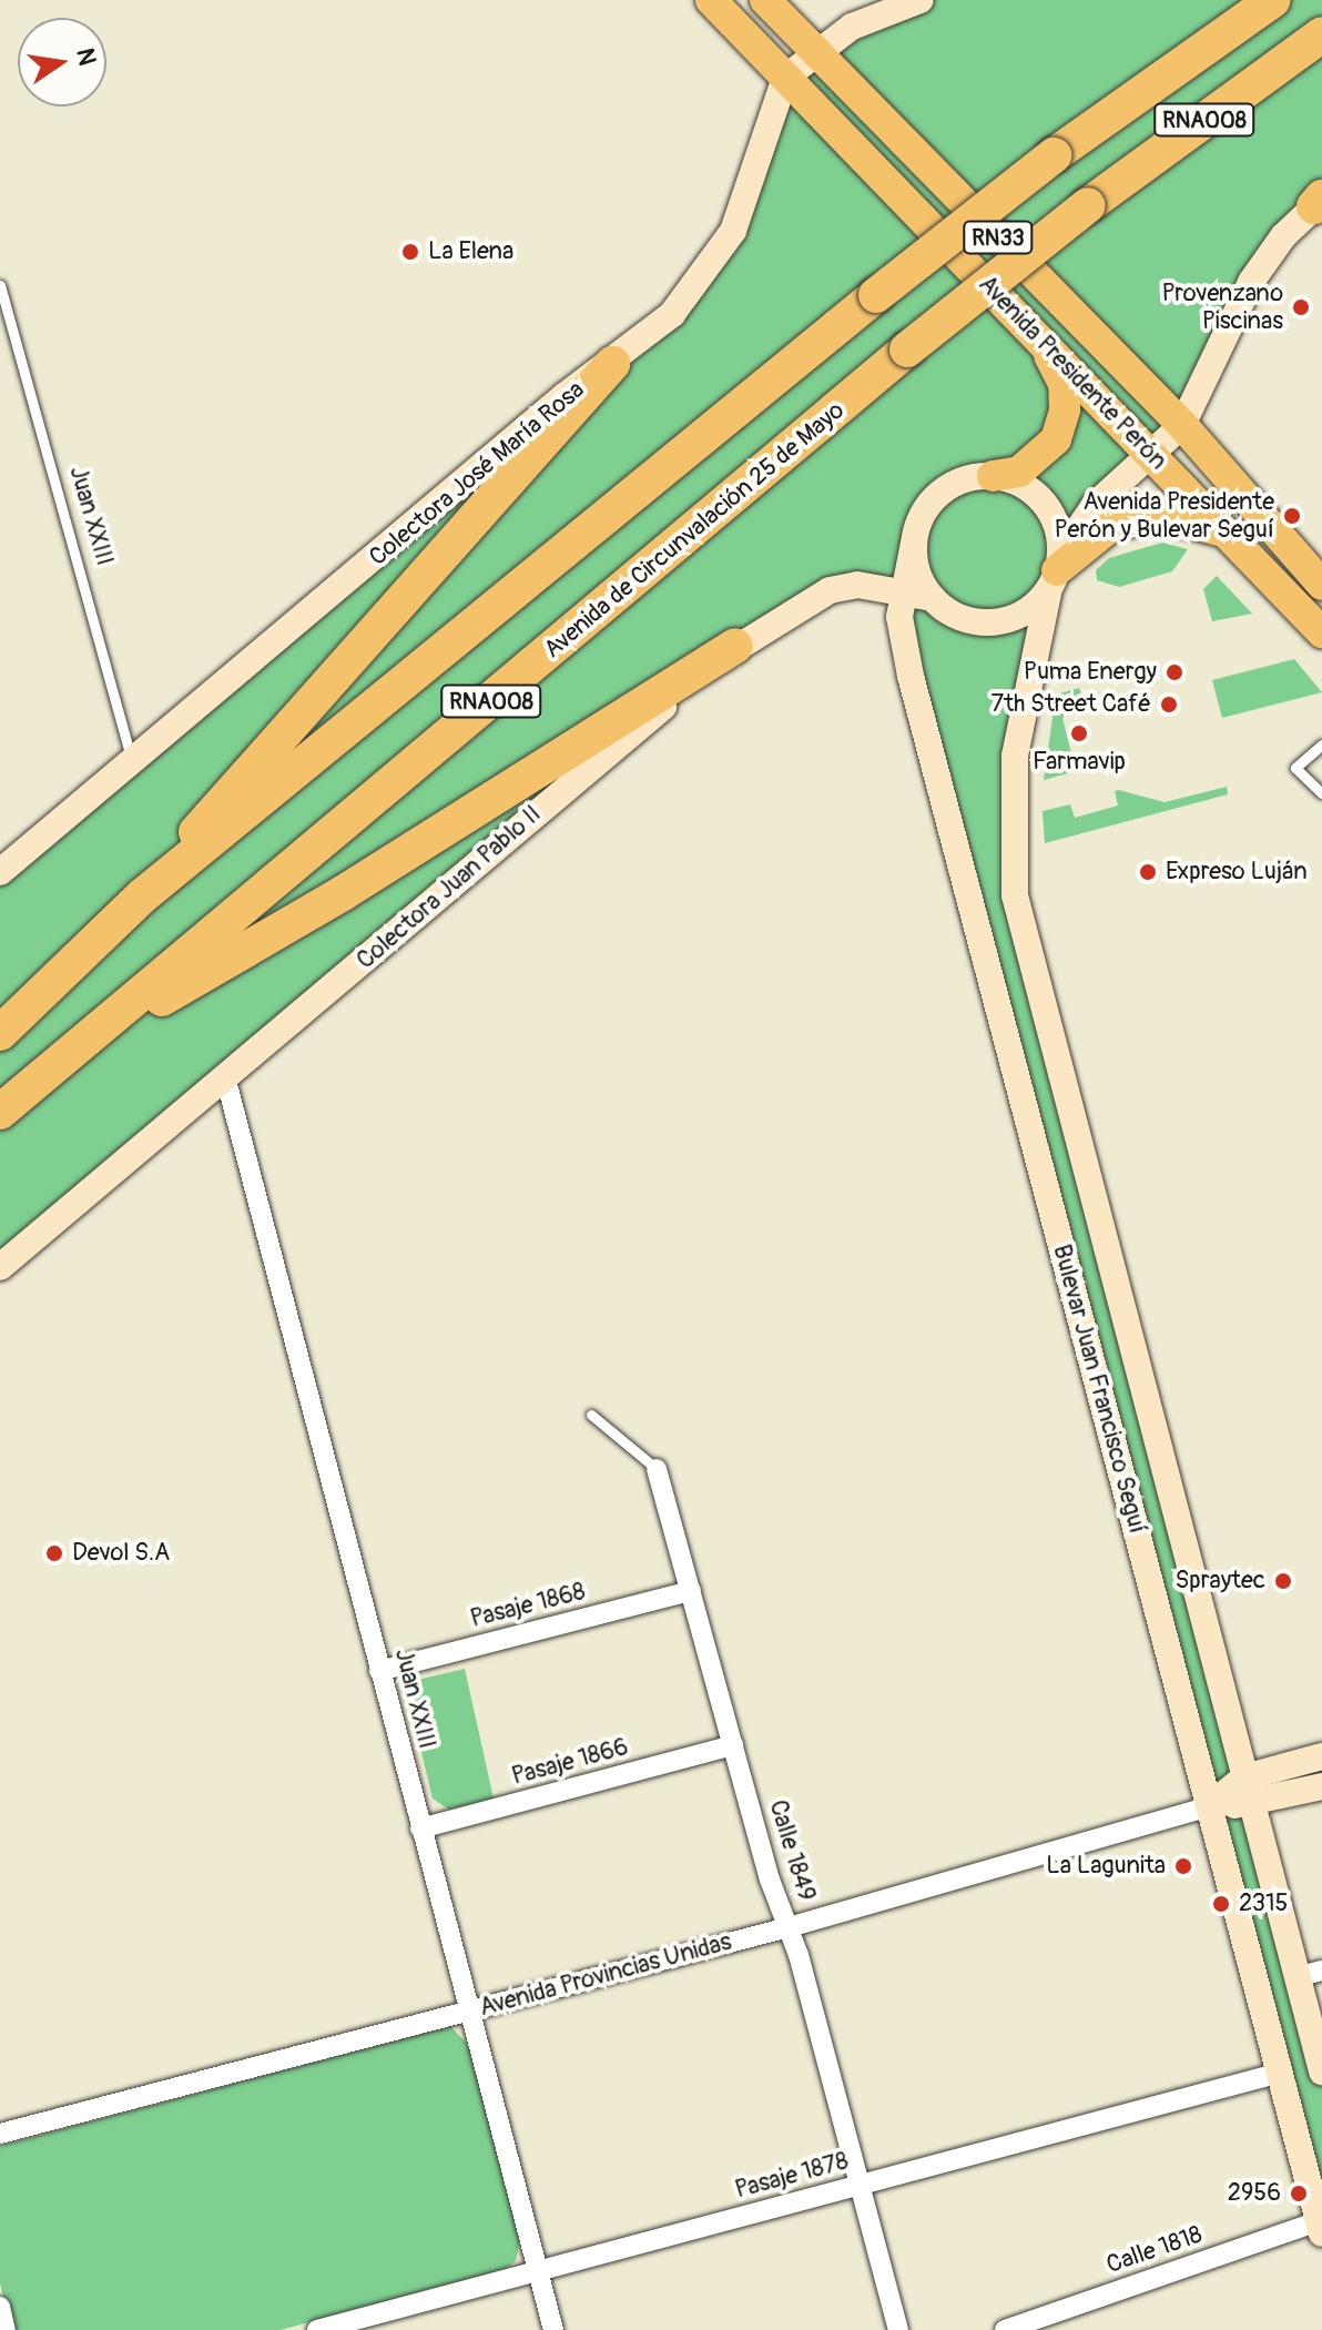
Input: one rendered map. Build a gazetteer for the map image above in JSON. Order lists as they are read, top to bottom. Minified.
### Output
{"streets":{"highway":["RNA008","Avenida de Circunvalación 25 de Mayo"],"main road":["RN33","Avenida Presidente Perón","Colectora José María Rosa","Colectora Juan Pablo II","Bulevar Juan Francisco Seguí","Avenida Provincias Unidas"],"street":["Juan XXIII","Pasaje 1868","Pasaje 1866","Calle 1849","Pasaje 1878","Calle 1818"]},"crossings":[["RNA008","Avenida de Circunvalación 25 de Mayo"],["RNA008","Colectora Juan Pablo II"],["Avenida Presidente Perón","Colectora José María Rosa"],["Colectora José María Rosa","Juan XXIII"],["Juan XXIII","Colectora Juan Pablo II"],["Juan XXIII","Pasaje 1868"],["Juan XXIII","Pasaje 1866"],["Juan XXIII","Avenida Provincias Unidas"],["Juan XXIII","Pasaje 1878"],["Colectora Juan Pablo II","Bulevar Juan Francisco Seguí"],["Bulevar Juan Francisco Seguí","Avenida Provincias Unidas"],["Bulevar Juan Francisco Seguí","Pasaje 1878"],["Bulevar Juan Francisco Seguí","Calle 1818"],["Pasaje 1868","Calle 1849"],["Pasaje 1866","Calle 1849"],["Calle 1849","Avenida Provincias Unidas"],["Calle 1849","Pasaje 1878"]],"places":["La Elena","Provenzano Piscinas","Avenida Presidente Perón y Bulevar Seguí","Puma Energy","7th Street Café","Farmavip","Expreso Luján","Devol S.A","Spraytec","La Lagunita","2315","2956"],"north":"right"}
